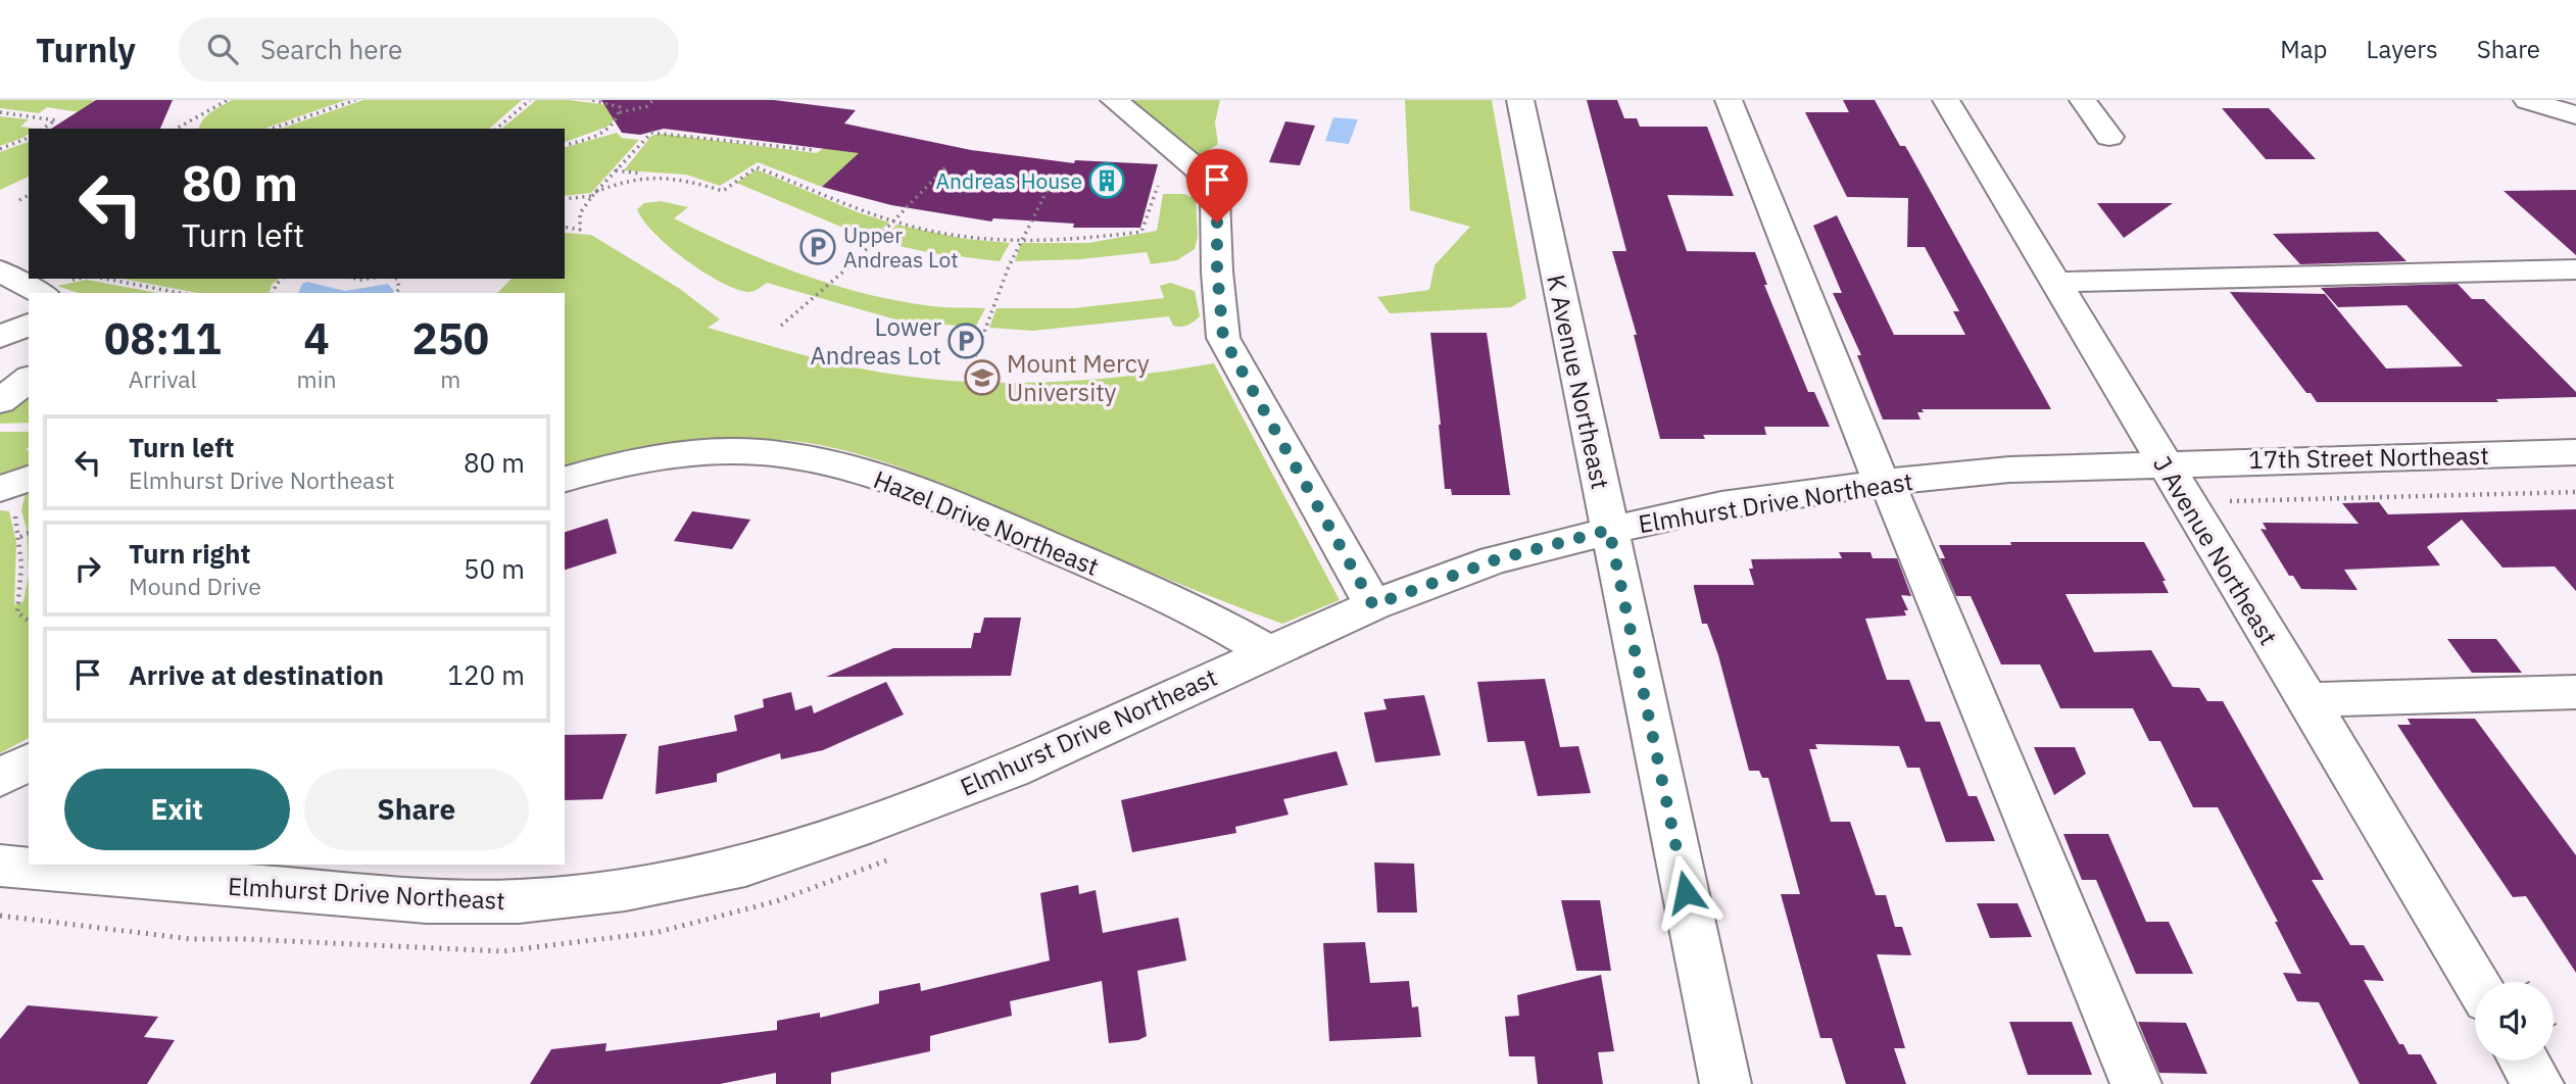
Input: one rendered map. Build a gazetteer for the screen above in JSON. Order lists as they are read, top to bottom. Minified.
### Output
{"streets":{"street":["K Avenue Northeast","17th Street Northeast","Elmhurst Drive Northeast","Hazel Drive Northeast","J Avenue Northeast"]},"crossings":[["K Avenue Northeast","Elmhurst Drive Northeast"],["17th Street Northeast","Elmhurst Drive Northeast"],["17th Street Northeast","J Avenue Northeast"],["Elmhurst Drive Northeast","Hazel Drive Northeast"],["Elmhurst Drive Northeast","J Avenue Northeast"]],"places":{"building":["Andreas House"],"parking":["Upper Andreas Lot","Lower Andreas Lot"],"school or university":["Mount Mercy University"]},"page":{"header":"Turnly","search":"Search here","nav":["Map","Layers","Share"],"turn":["80 m","Turn left"],"eta":["08:11","Arrival","4","min","250","m"],"list":[{"name":"Turn left","note":"Elmhurst Drive Northeast","value":"80 m"},{"name":"Turn right","note":"Mound Drive","value":"50 m"},{"name":"Arrive at destination","value":"120 m"}],"buttons":["Exit","Share"]}}
